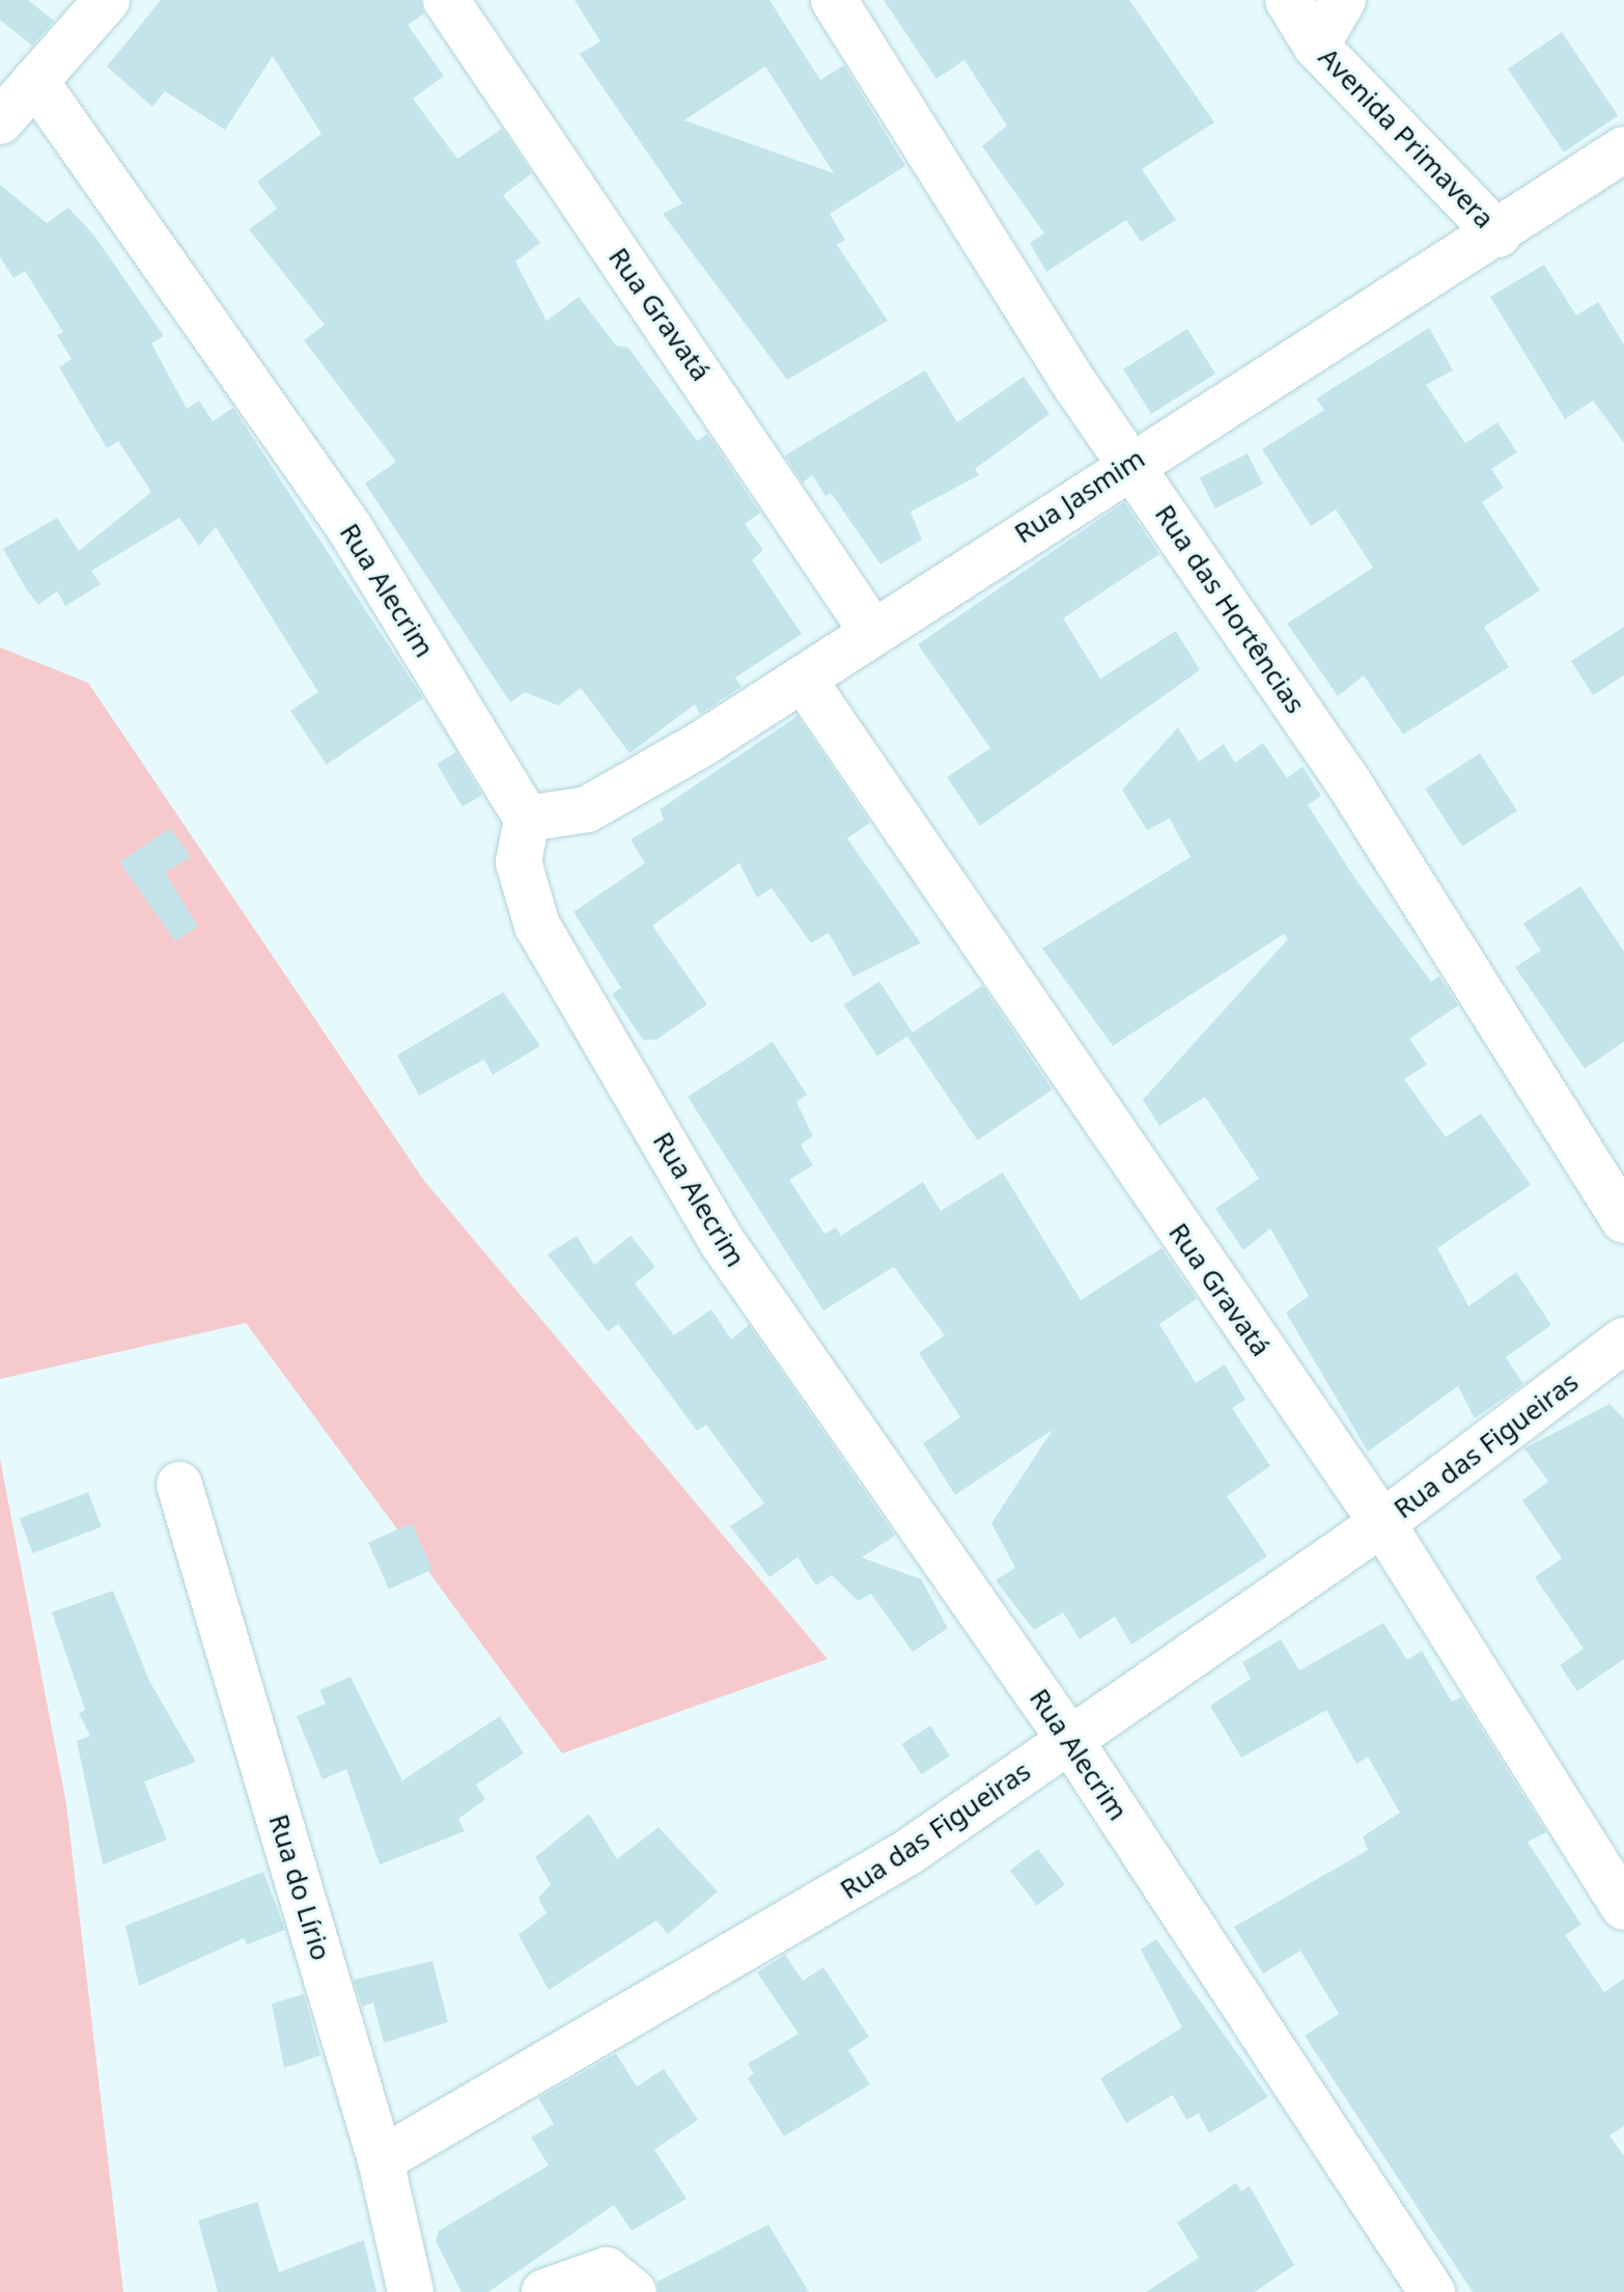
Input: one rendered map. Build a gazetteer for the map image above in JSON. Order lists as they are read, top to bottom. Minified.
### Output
{"streets":{"street":["Avenida Primavera","Rua Gravatá","Rua Jasmim","Rua Alecrim","Rua das Hortências","Rua das Figueiras","Rua do Lírio"]},"crossings":[["Avenida Primavera","Rua Jasmim"],["Rua Gravatá","Rua Jasmim"],["Rua Gravatá","Rua das Figueiras"],["Rua Jasmim","Rua Alecrim"],["Rua Jasmim","Rua das Hortências"],["Rua Alecrim","Rua das Figueiras"],["Rua das Figueiras","Rua do Lírio"]]}
